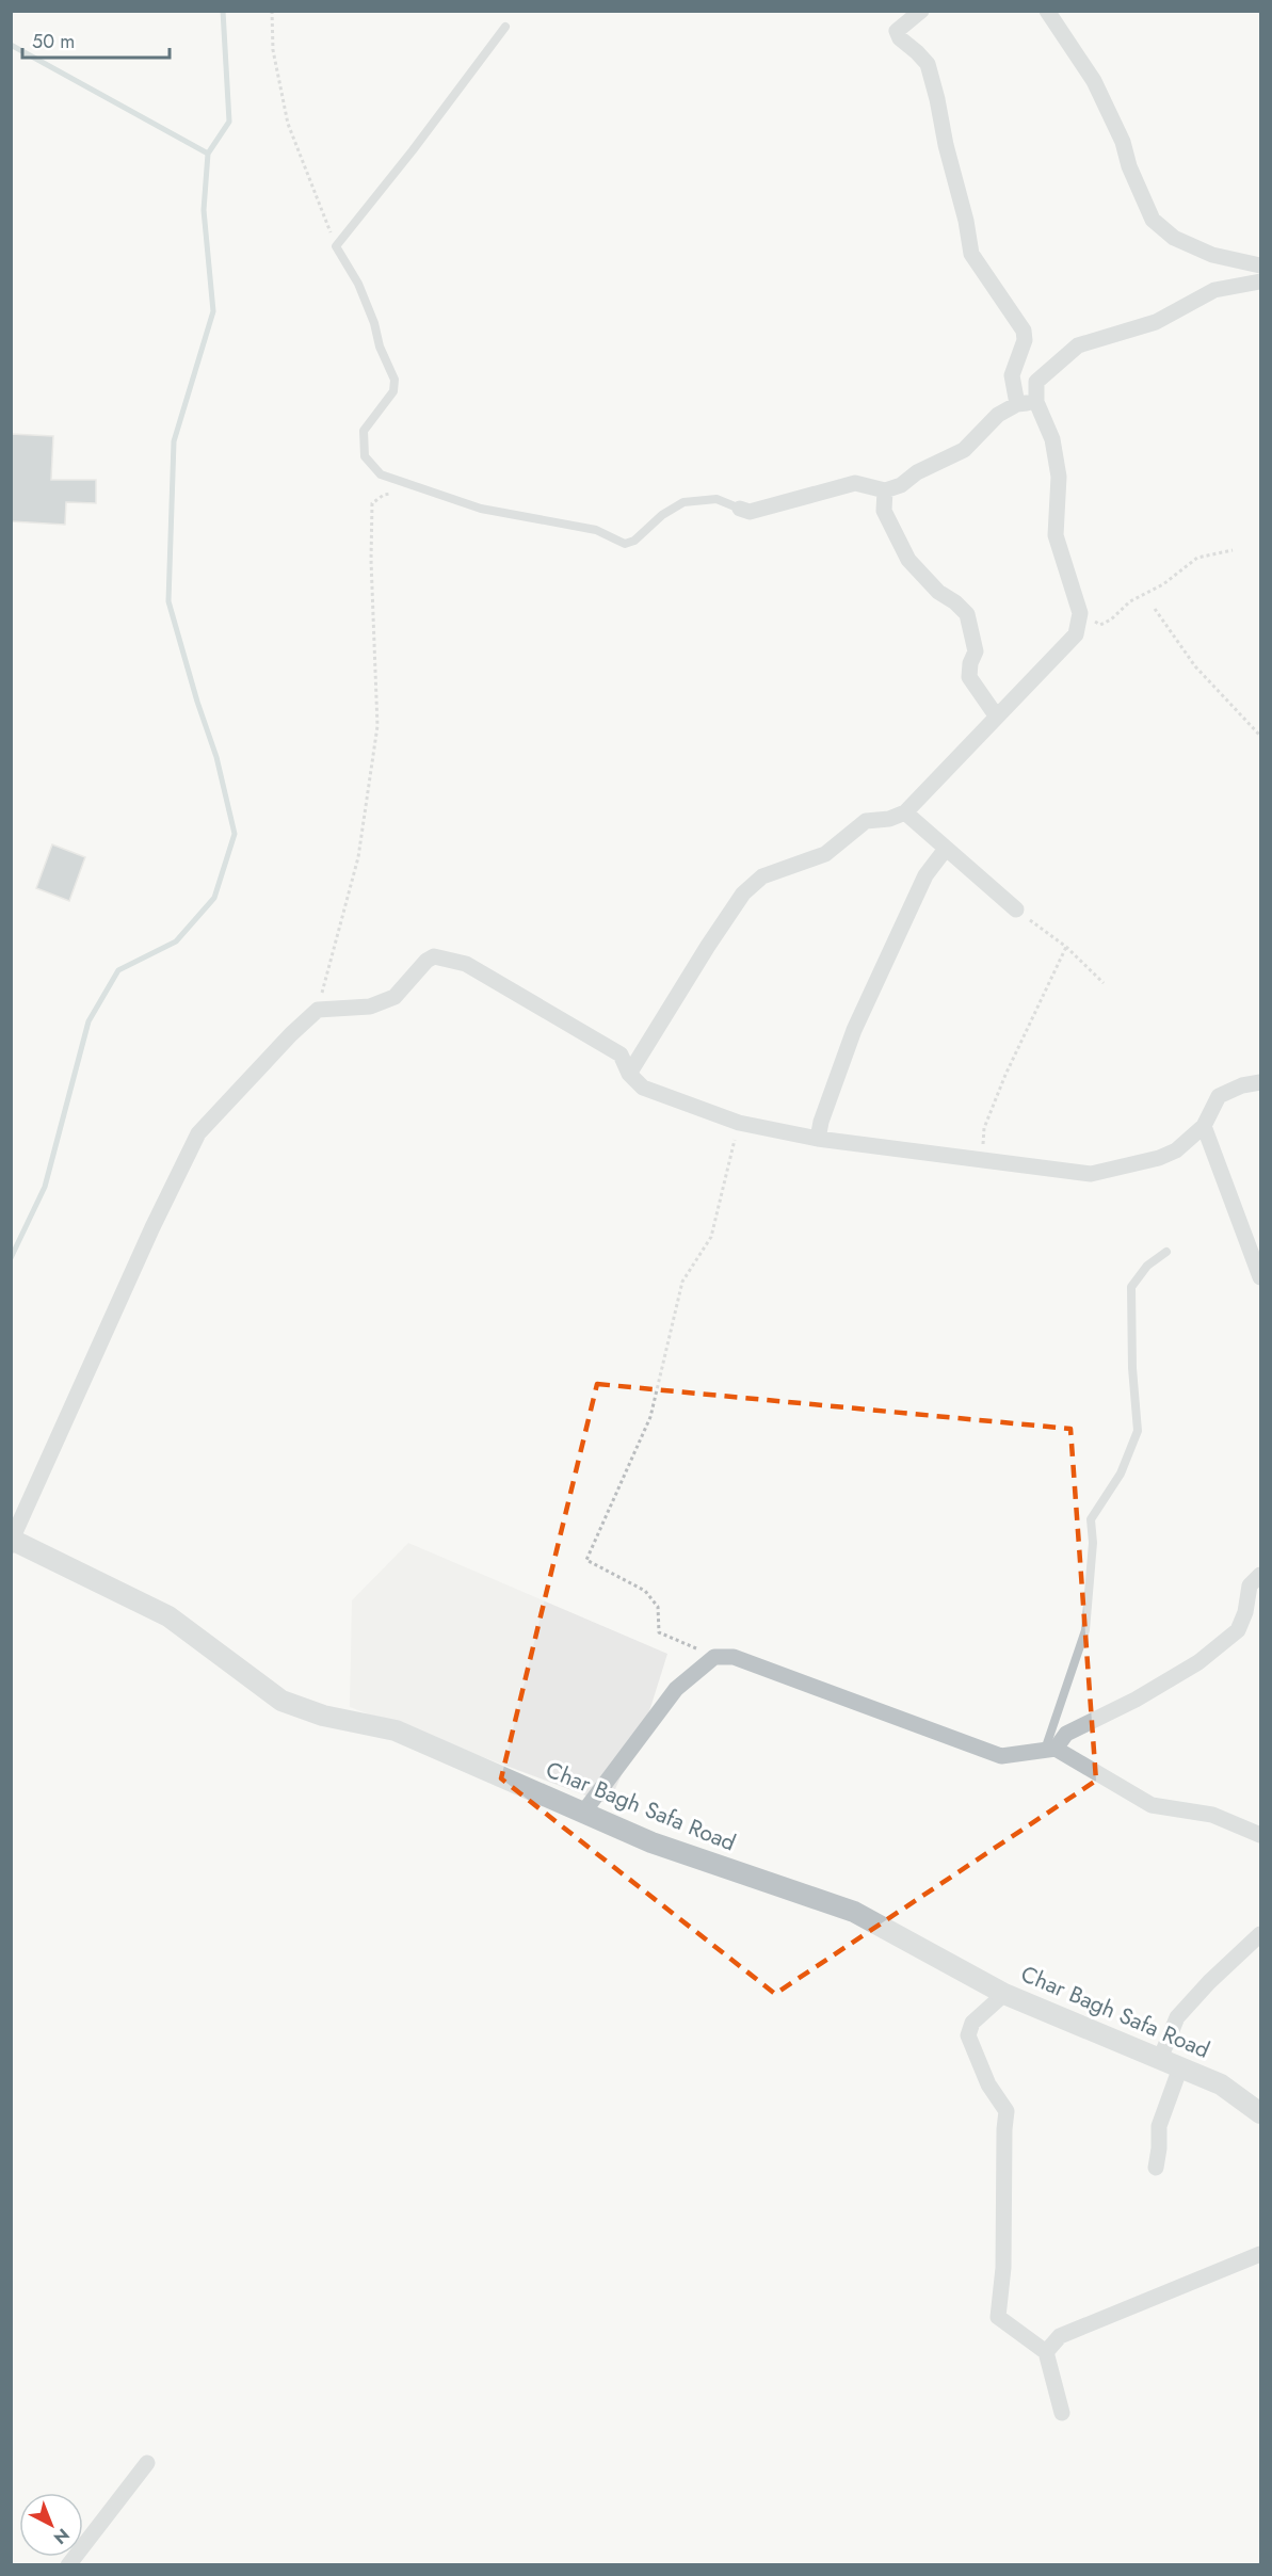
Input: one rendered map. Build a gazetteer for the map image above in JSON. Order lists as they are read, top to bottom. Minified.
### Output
{"streets":{"street":["Char Bagh Safa Road"]},"scale_bar":"50 m","north":"bottom right"}
